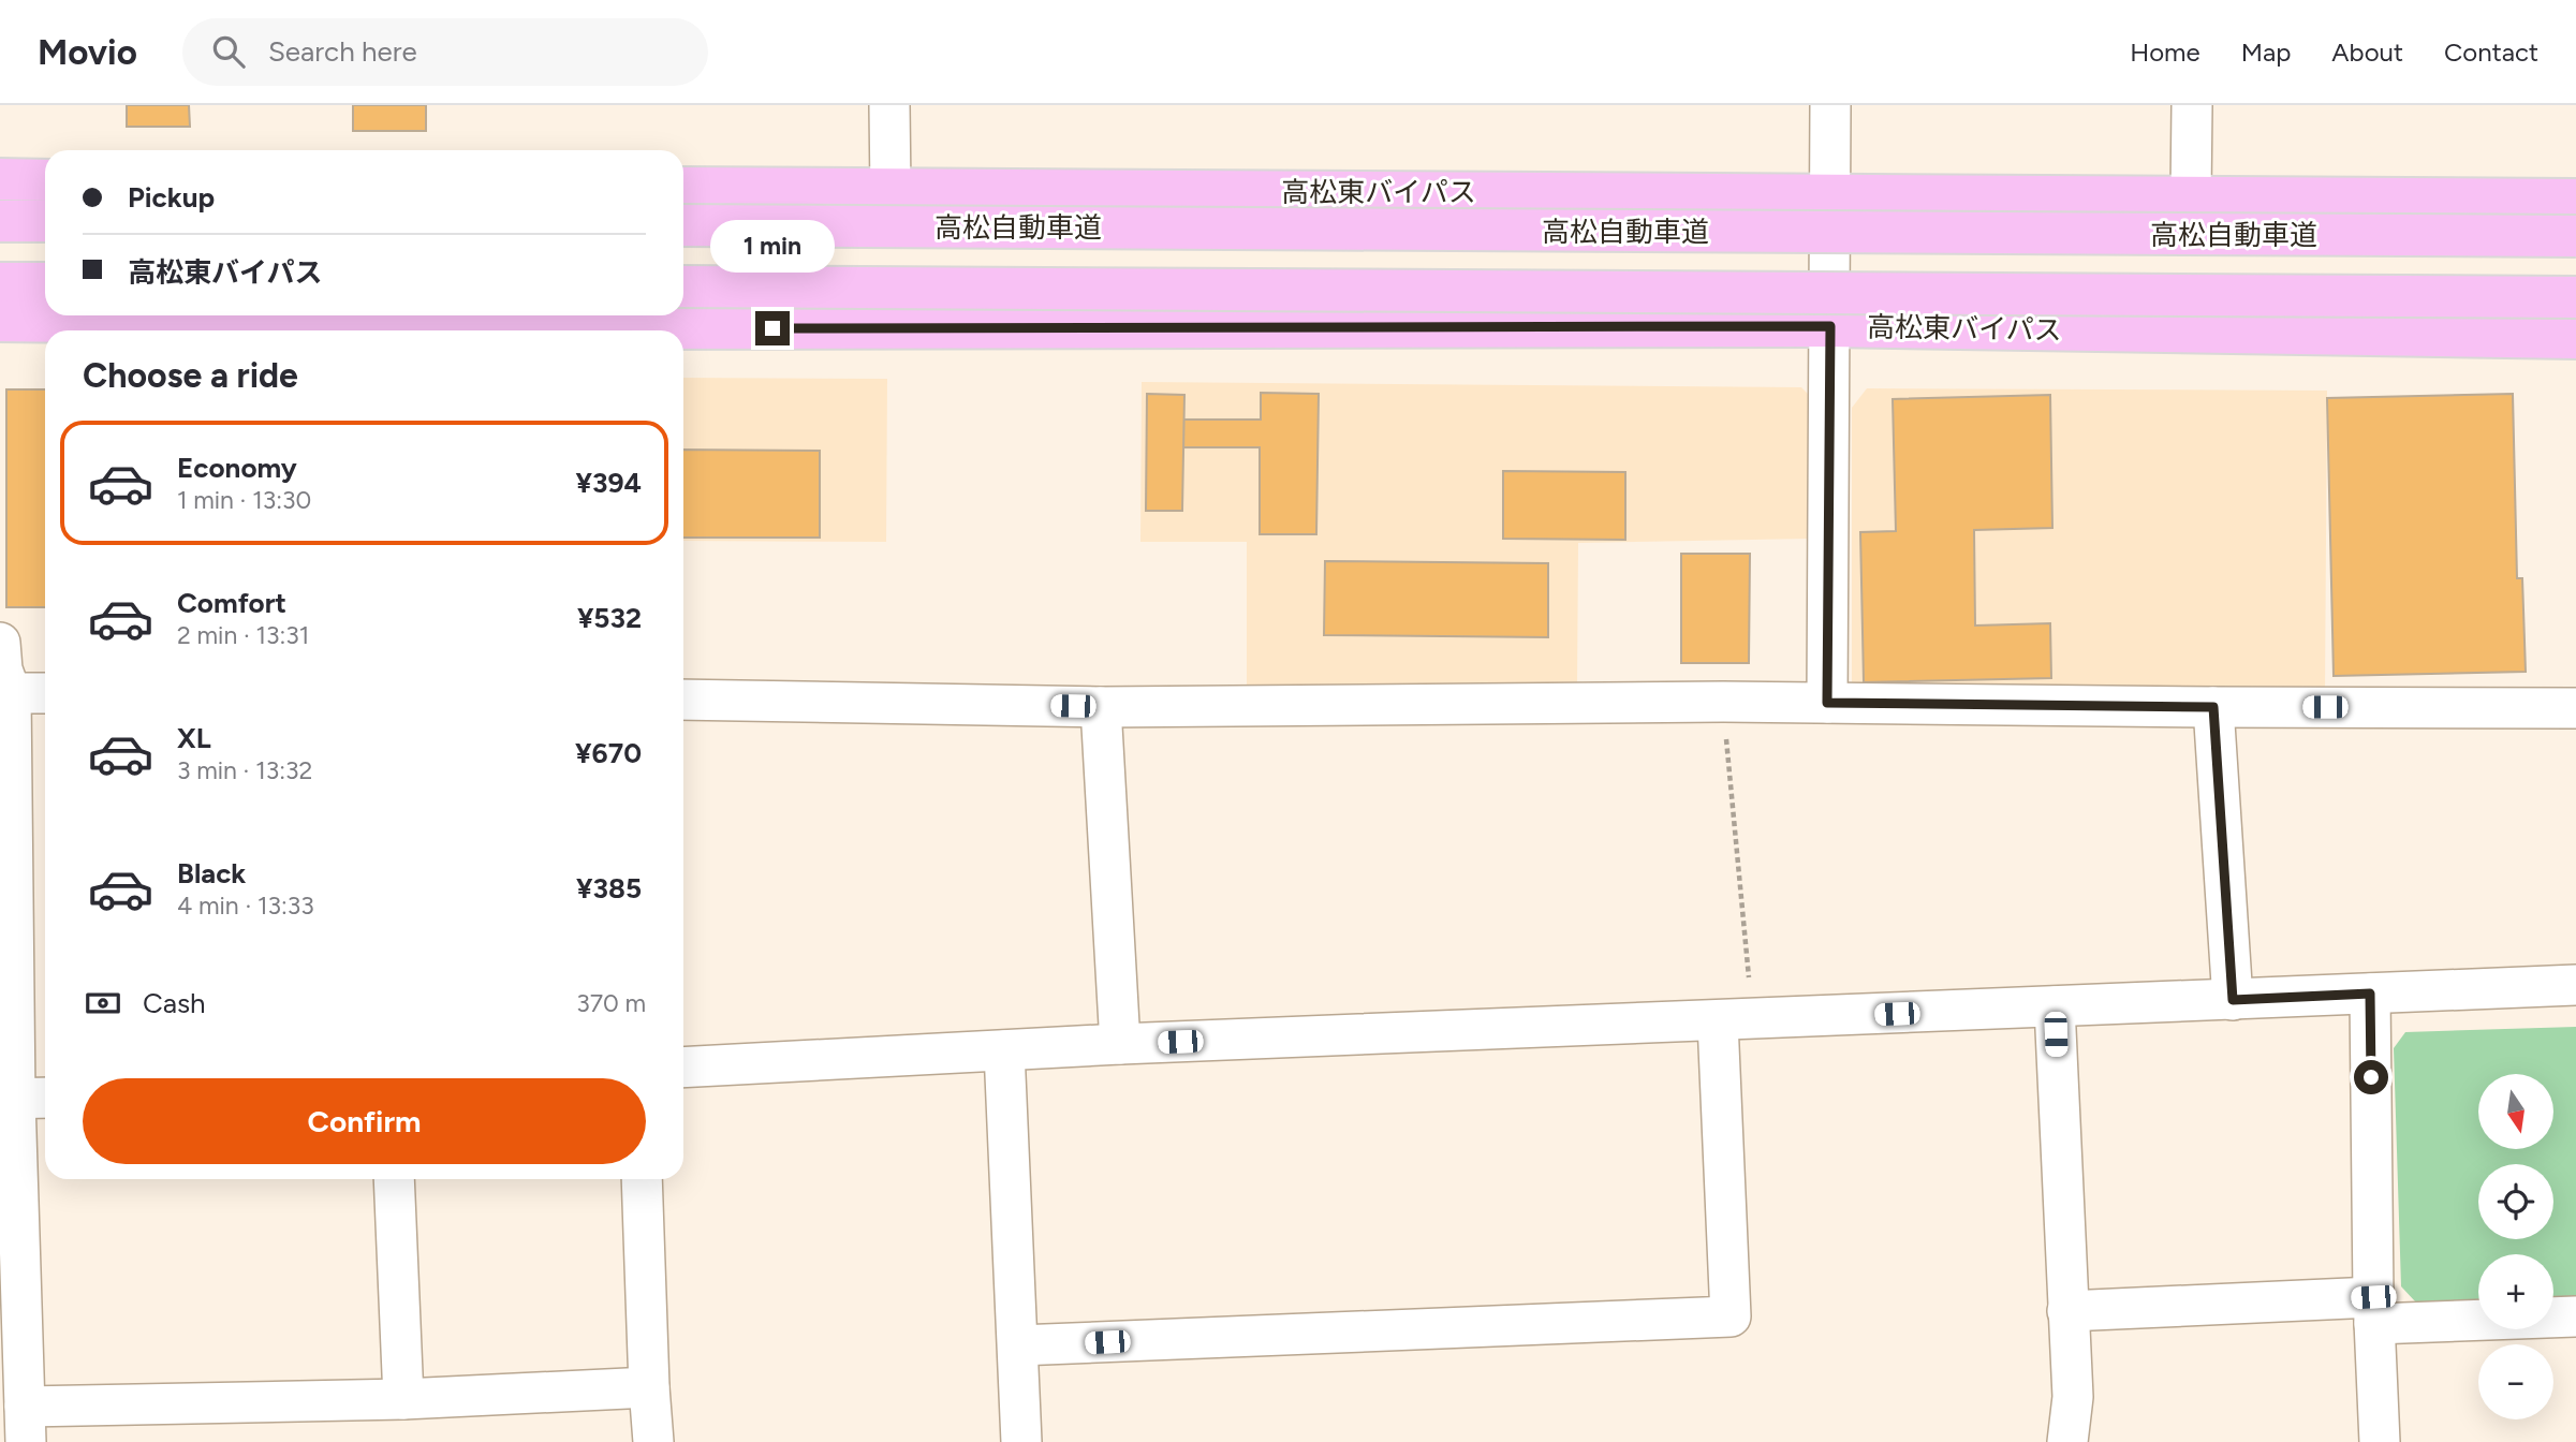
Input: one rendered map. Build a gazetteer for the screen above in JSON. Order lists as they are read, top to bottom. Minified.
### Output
{"streets":{"highway":["高松東バイパス","高松自動車道"]},"north":"bottom","page":{"header":"Movio","search":"Search here","nav":["Home","Map","About","Contact"],"banner":["Pickup","高松東バイパス"],"bubble":"1 min","heading":"Choose a ride","list":[{"name":"Economy","note":"1 min · 13:30","value":"¥394"},{"name":"Comfort","note":"2 min · 13:31","value":"¥532"},{"name":"XL","note":"3 min · 13:32","value":"¥670"},{"name":"Black","note":"4 min · 13:33","value":"¥385"}],"pay":["Cash","370 m"],"buttons":"Confirm","map_buttons":["+","−"]}}
